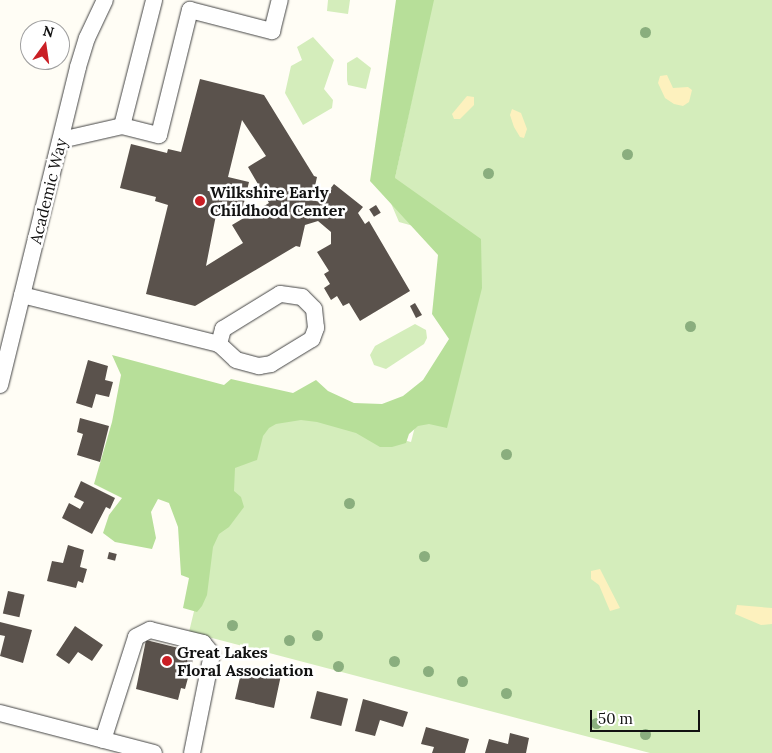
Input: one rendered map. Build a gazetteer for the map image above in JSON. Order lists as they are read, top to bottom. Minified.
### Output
{"streets":{"street":["Academic Way"]},"places":["Wilkshire Early Childhood Center","Great Lakes Floral Association"],"scale_bar":"50 m","north":"top"}
